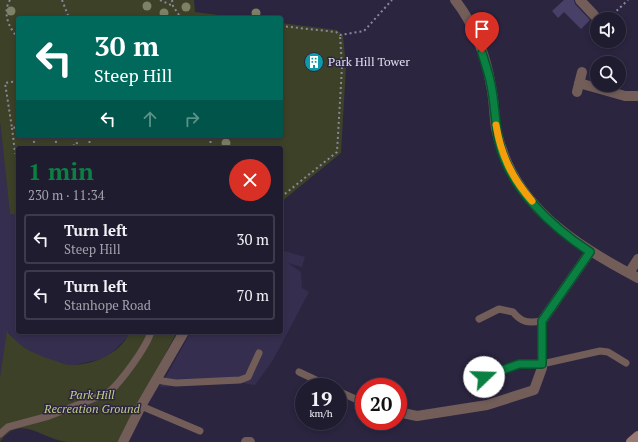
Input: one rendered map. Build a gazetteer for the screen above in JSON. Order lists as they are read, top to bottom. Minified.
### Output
{"parks":["Park Hill Recreation Ground"],"places":{"building":["Park Hill Tower"]},"page":{"turn":["30 m","Steep Hill"],"heading":["1 min","230 m · 11:34"],"list":[{"name":"Turn left","note":"Steep Hill","value":"30 m"},{"name":"Turn left","note":"Stanhope Road","value":"70 m"}],"speed":"19 km/h","limit":"20"}}
